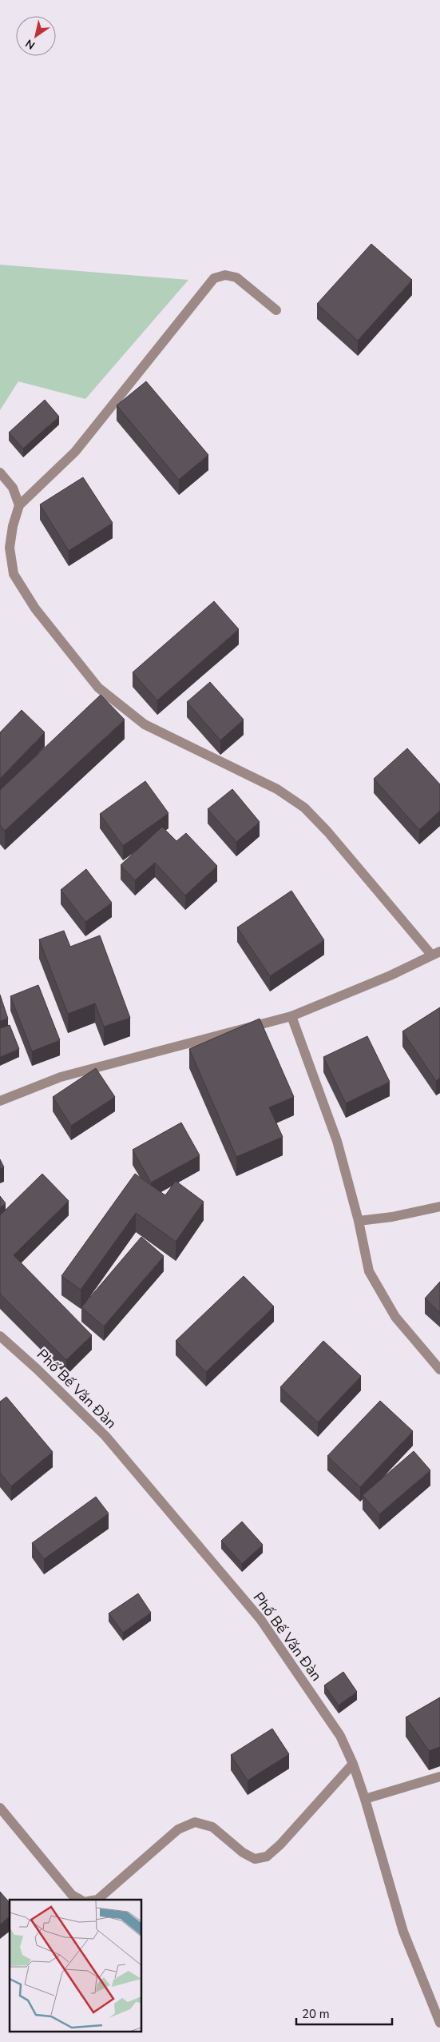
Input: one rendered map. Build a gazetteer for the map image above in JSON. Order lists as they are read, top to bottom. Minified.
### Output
{"streets":{"street":["Phố Bế Văn Đàn"]},"scale_bar":"20 m","north":"bottom left"}
